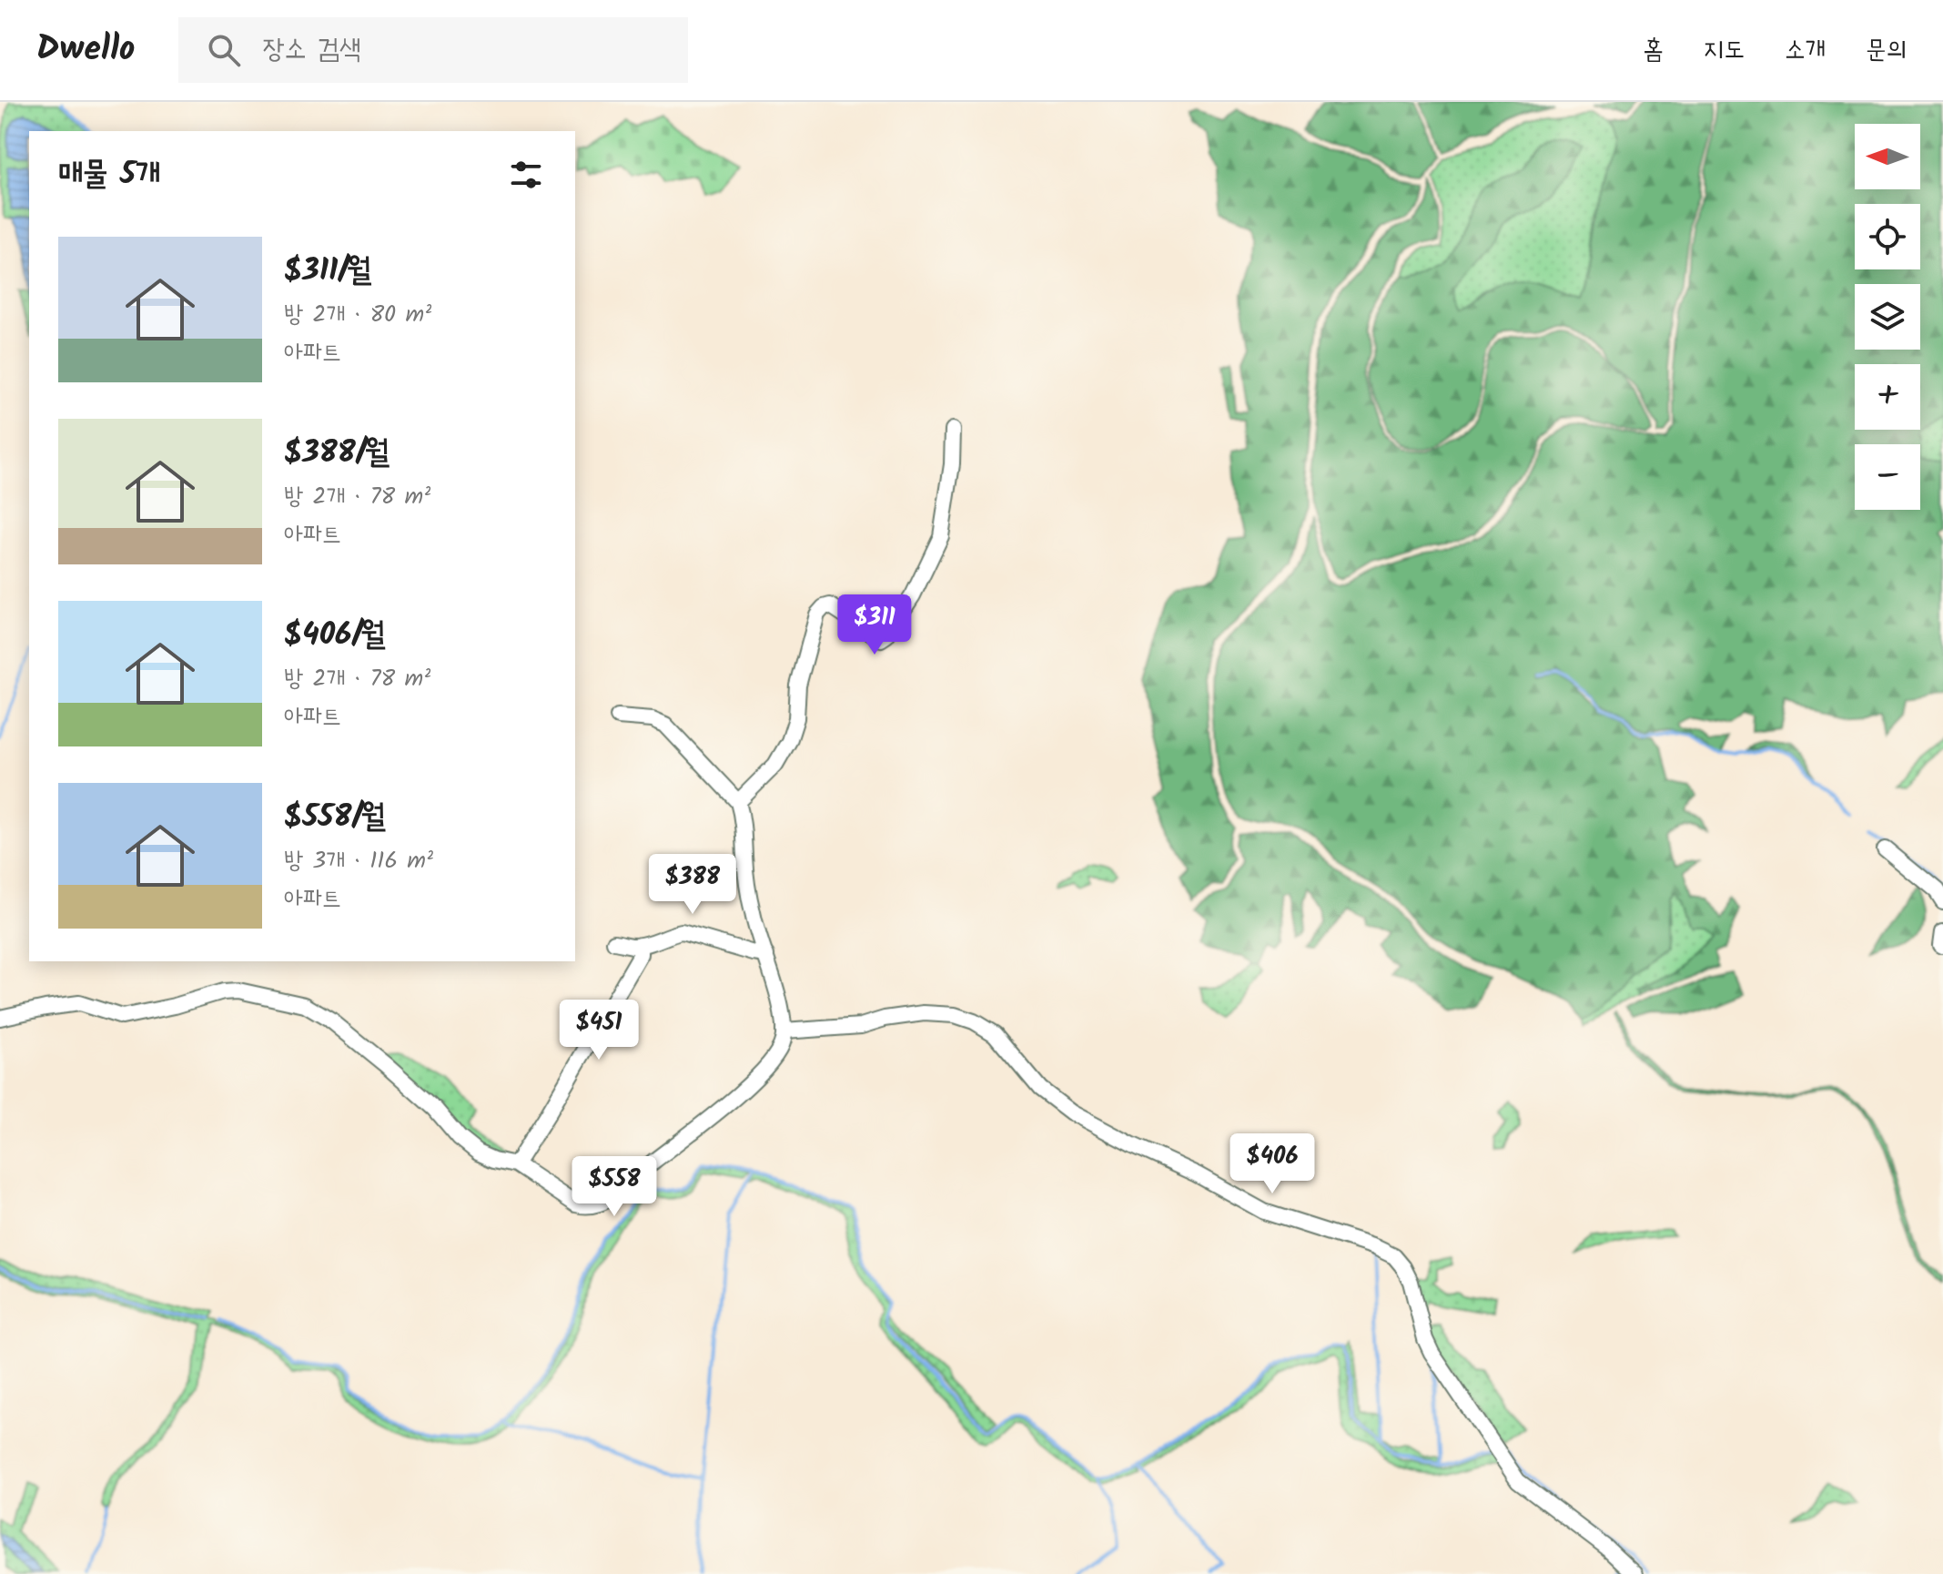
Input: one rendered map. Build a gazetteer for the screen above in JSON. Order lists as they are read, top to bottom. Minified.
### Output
{"north":"left","page":{"header":"Dwello","search":"장소 검색","nav":["홈","지도","소개","문의"],"map_buttons":["+","−"],"heading":"매물 5개","list":[{"name":"$311/월","note":"방 2개 · 80 m² · 아파트"},{"name":"$388/월","note":"방 2개 · 78 m² · 아파트"},{"name":"$406/월","note":"방 2개 · 78 m² · 아파트"},{"name":"$558/월","note":"방 3개 · 116 m² · 아파트"}],"price":["$311","$388","$451","$406","$558"]}}
